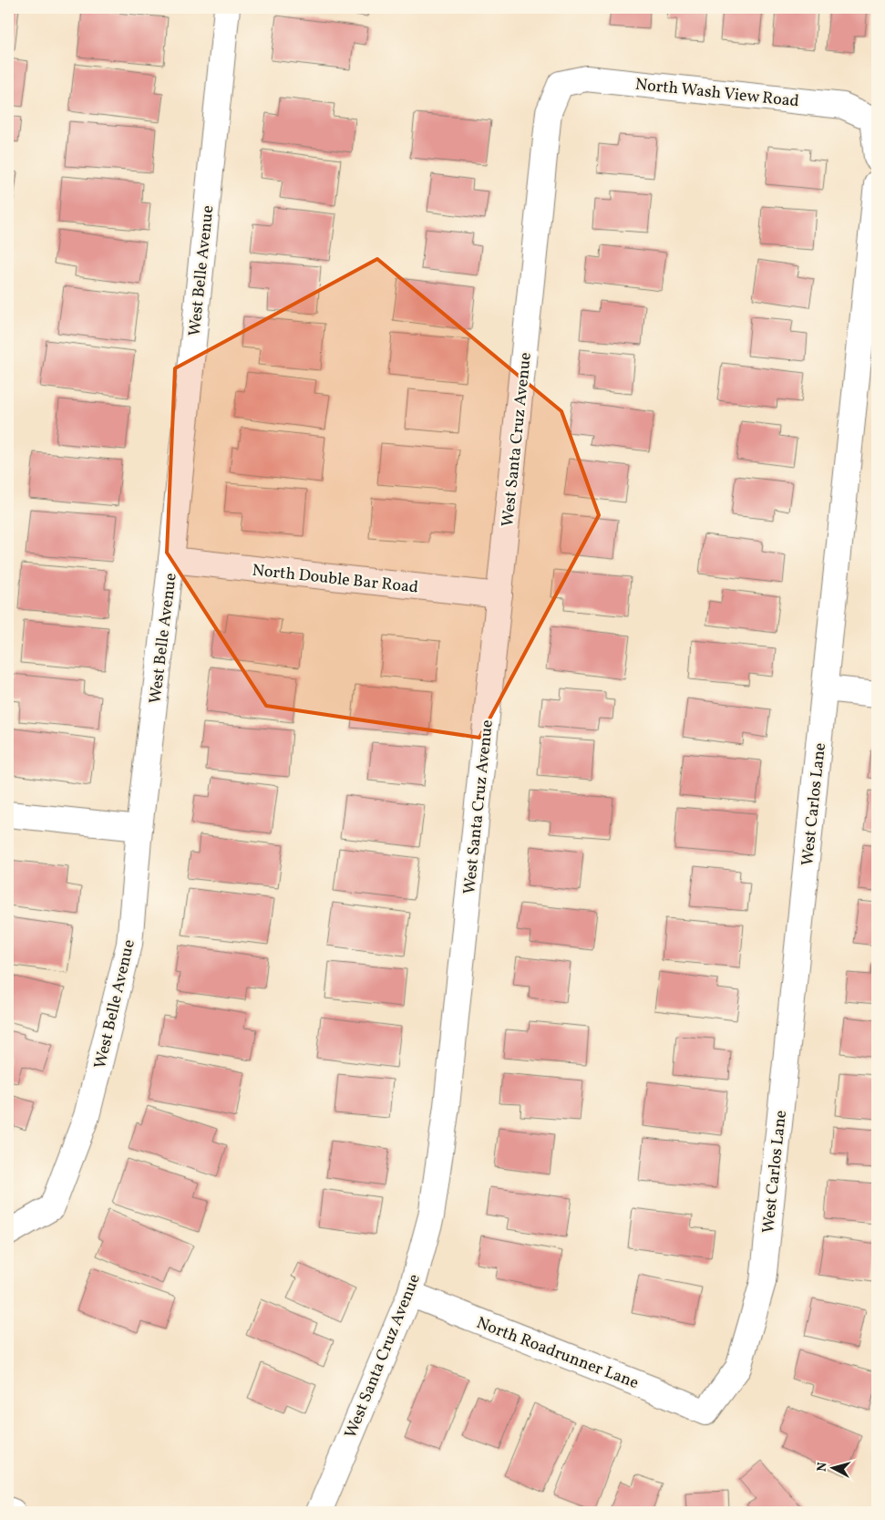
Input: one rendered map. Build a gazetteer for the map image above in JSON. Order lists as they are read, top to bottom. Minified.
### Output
{"streets":{"street":["North Wash View Road","West Belle Avenue","West Santa Cruz Avenue","North Double Bar Road","West Carlos Lane","North Roadrunner Lane"]},"crossings":[["North Wash View Road","West Santa Cruz Avenue"],["West Belle Avenue","North Double Bar Road"],["West Santa Cruz Avenue","North Double Bar Road"],["West Santa Cruz Avenue","North Roadrunner Lane"],["West Carlos Lane","North Roadrunner Lane"]],"north":"left"}
